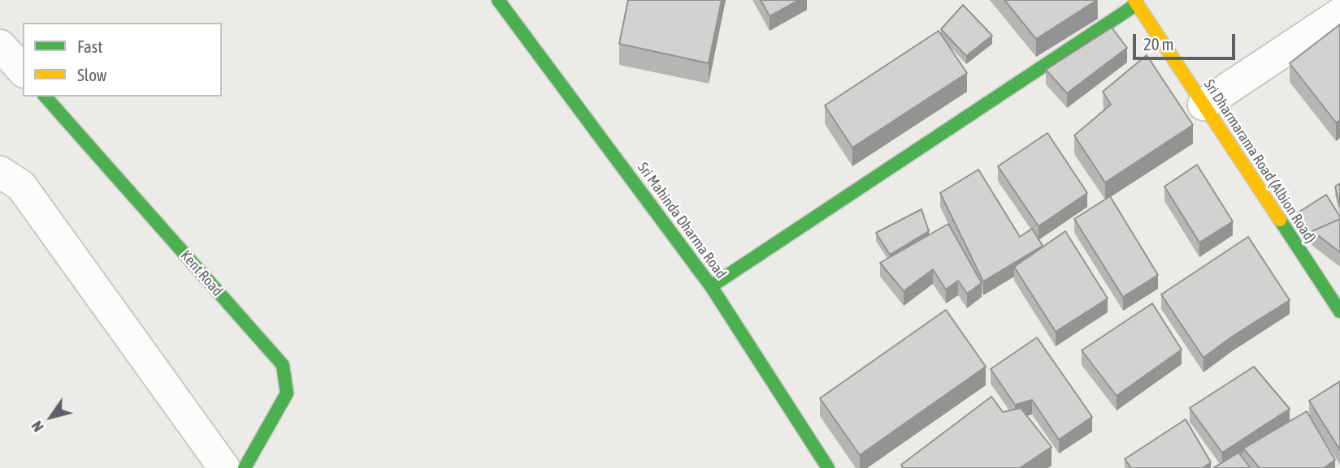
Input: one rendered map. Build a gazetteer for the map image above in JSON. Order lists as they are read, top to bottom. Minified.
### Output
{"streets":{"street":["Sri Dharmarama Road (Albion Road)","Sri Mahinda Dharma Road","Kent Road"]},"legend":["Fast","Slow"],"scale_bar":"20 m","north":"bottom left"}
